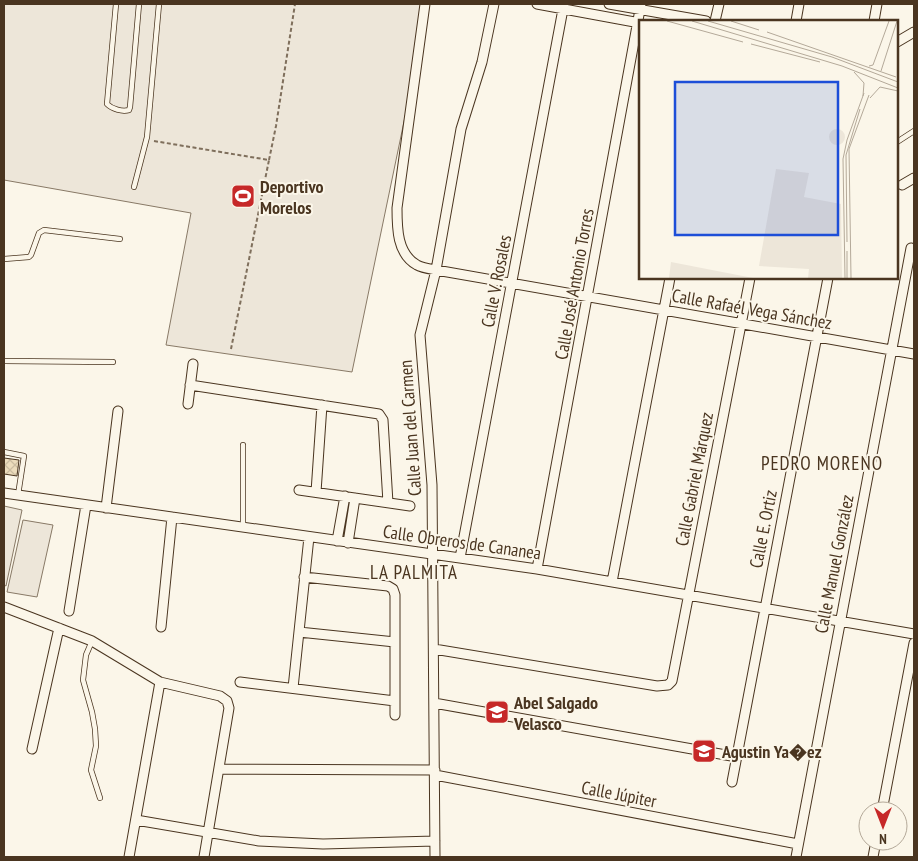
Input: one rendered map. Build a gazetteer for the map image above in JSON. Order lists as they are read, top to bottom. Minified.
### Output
{"streets":{"street":["Calle V. Rosales","Calle José Antonio Torres","Calle Rafaél Vega Sánchez","Calle Juan del Carmen","Calle Gabriel Márquez","Calle E. Ortiz","Calle Obreros de Cananea","Calle Manuel González","Calle Júpiter"]},"crossings":[["Calle V. Rosales","Calle Rafaél Vega Sánchez"],["Calle V. Rosales","Calle Obreros de Cananea"],["Calle José Antonio Torres","Calle Rafaél Vega Sánchez"],["Calle José Antonio Torres","Calle Obreros de Cananea"],["Calle Rafaél Vega Sánchez","Calle Juan del Carmen"],["Calle Rafaél Vega Sánchez","Calle Gabriel Márquez"],["Calle Rafaél Vega Sánchez","Calle E. Ortiz"],["Calle Rafaél Vega Sánchez","Calle Manuel González"],["Calle Juan del Carmen","Calle Gabriel Márquez"],["Calle Juan del Carmen","Calle Obreros de Cananea"],["Calle Juan del Carmen","Calle Júpiter"],["Calle Gabriel Márquez","Calle Obreros de Cananea"],["Calle E. Ortiz","Calle Obreros de Cananea"],["Calle Obreros de Cananea","Calle Manuel González"],["Calle Manuel González","Calle Júpiter"]],"districts":["PEDRO MORENO","LA PALMITA"],"places":{"sports":["Deportivo Morelos"],"school or university":["Abel Salgado Velasco","Agustin Ya�ez"]},"north":"bottom"}
